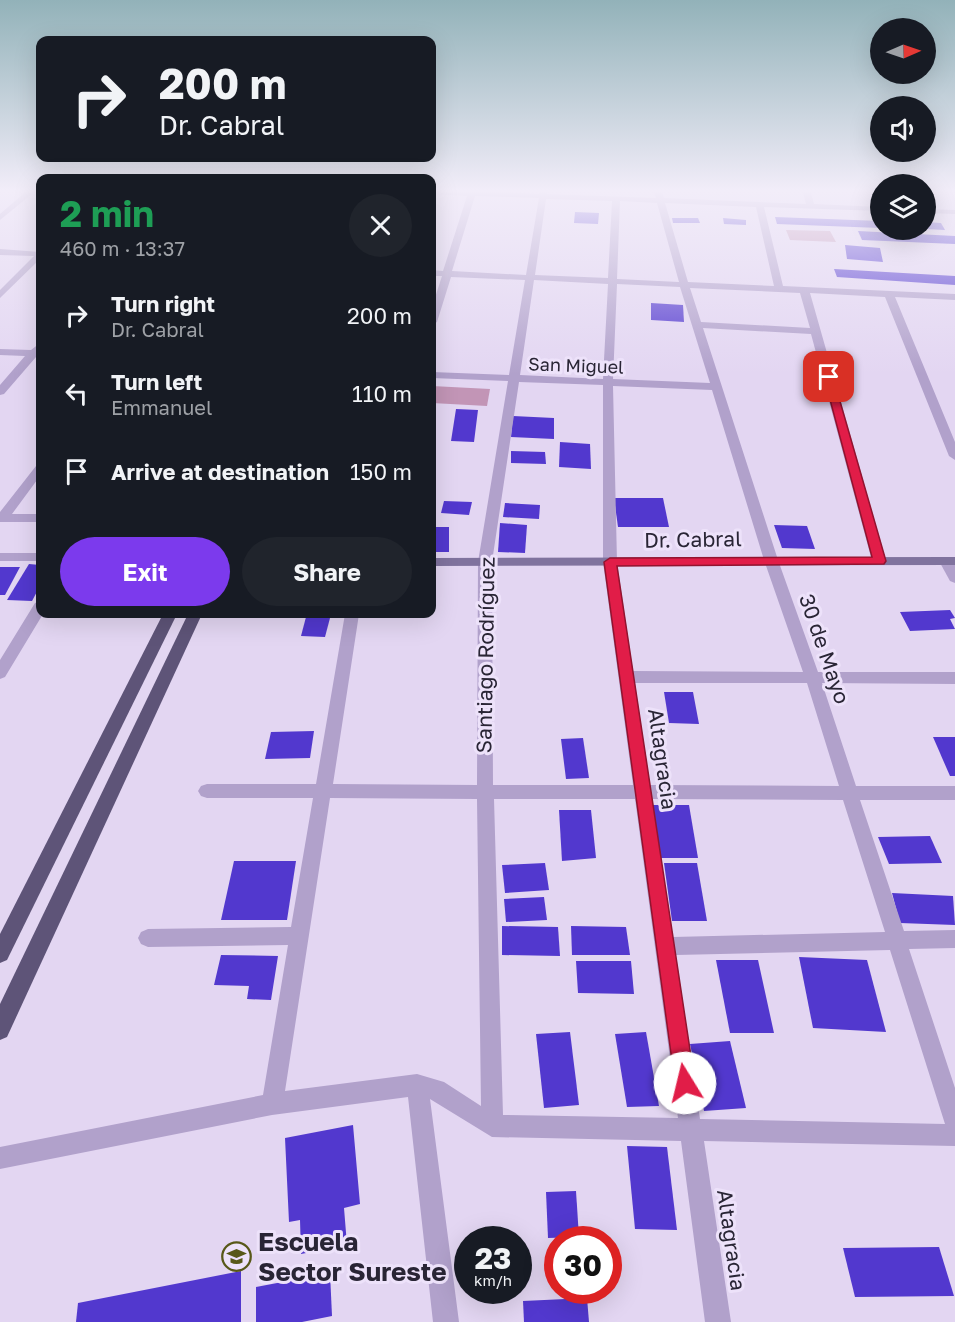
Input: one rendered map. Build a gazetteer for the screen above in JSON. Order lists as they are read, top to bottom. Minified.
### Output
{"streets":{"street":["San Miguel","Dr. Cabral","30 de Mayo","Santiago Rodríguez","Altagracia"]},"crossings":[["San Miguel","30 de Mayo"],["San Miguel","Santiago Rodríguez"],["San Miguel","Altagracia"],["Dr. Cabral","30 de Mayo"],["Dr. Cabral","Santiago Rodríguez"],["Dr. Cabral","Altagracia"]],"places":{"school or university":["Escuela Sector Sureste"]},"north":"right","page":{"turn":["200 m","Dr. Cabral"],"heading":["2 min","460 m · 13:37"],"list":[{"name":"Turn right","note":"Dr. Cabral","value":"200 m"},{"name":"Turn left","note":"Emmanuel","value":"110 m"},{"name":"Arrive at destination","value":"150 m"}],"buttons":["Exit","Share"],"speed":"23 km/h","limit":"30"}}
